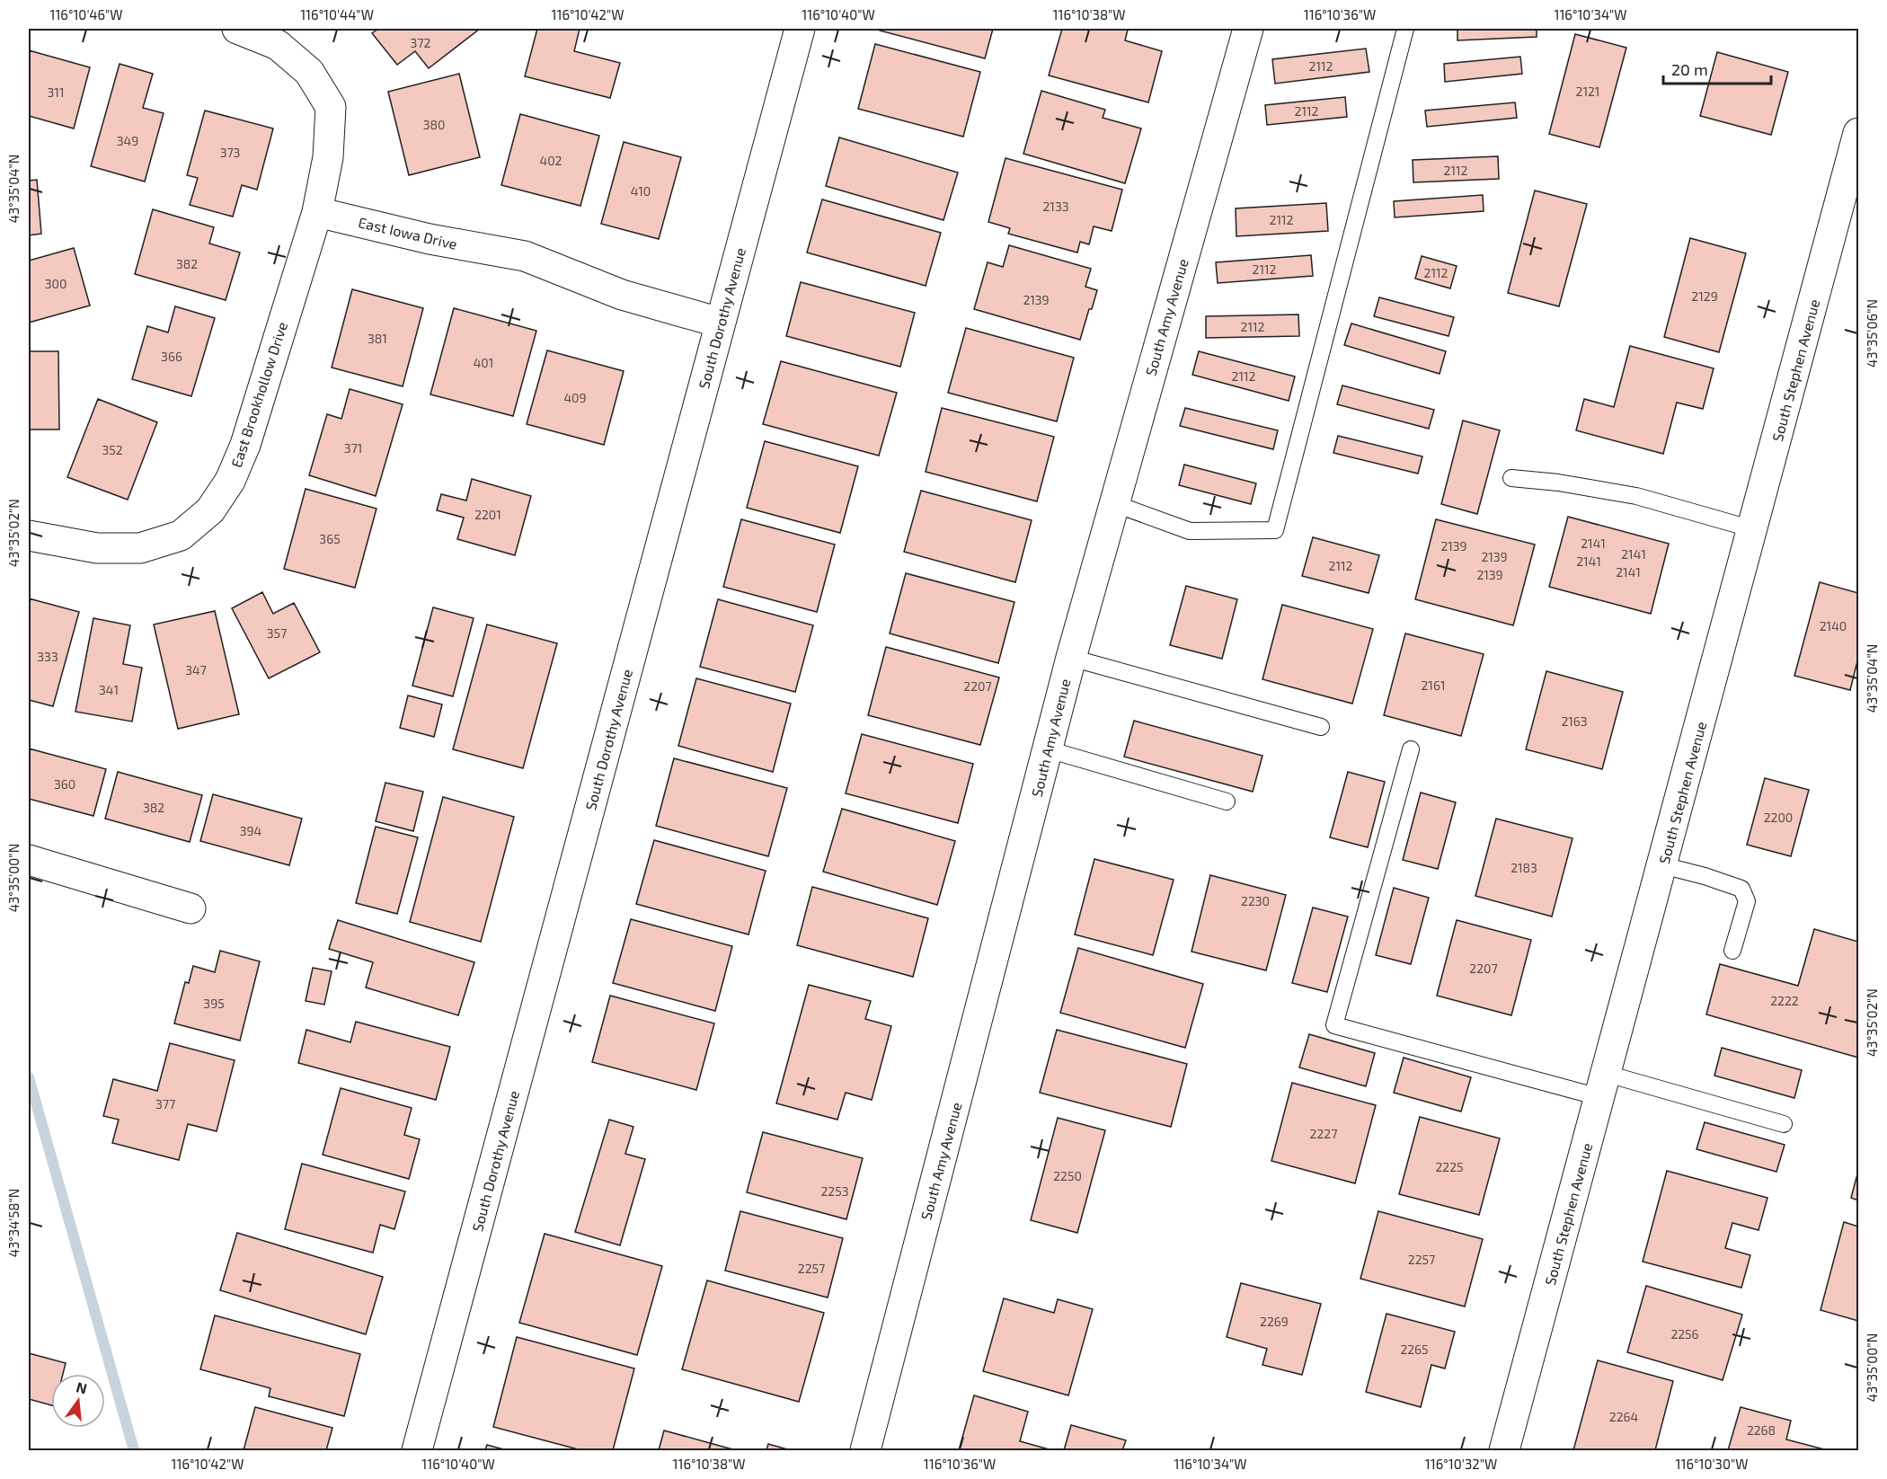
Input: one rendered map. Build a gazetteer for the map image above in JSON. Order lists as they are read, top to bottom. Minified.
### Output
{"streets":{"street":["East Iowa Drive","South Amy Avenue","South Dorothy Avenue","South Stephen Avenue","East Brookhollow Drive"]},"crossings":[["East Iowa Drive","South Dorothy Avenue"],["East Iowa Drive","East Brookhollow Drive"]],"house_numbers":["372","2112","2121","311","2112","380","349","373","402","2112","410","2133","2112","382","2112","2112","300","2129","2139","2112","381","366","401","2112","409","371","352","2201","365","2141","2139","2141","2139","2141","2112","2141","2139","2140","357","333","347","2161","2207","341","2163","360","382","2200","394","2183","2230","2207","2222","395","377","2227","2225","2250","2253","2257","2257","2269","2256","2265","2264","2268"],"scale_bar":"20 m","north":"top","coordinates":["116°10'46\"W","116°10'44\"W","116°10'42\"W","116°10'40\"W","116°10'38\"W","116°10'36\"W","116°10'34\"W","43°35'04\"N","43°35'06\"N","43°35'02\"N","43°35'00\"N","43°34'58\"N","116°10'32\"W","116°10'30\"W"]}
